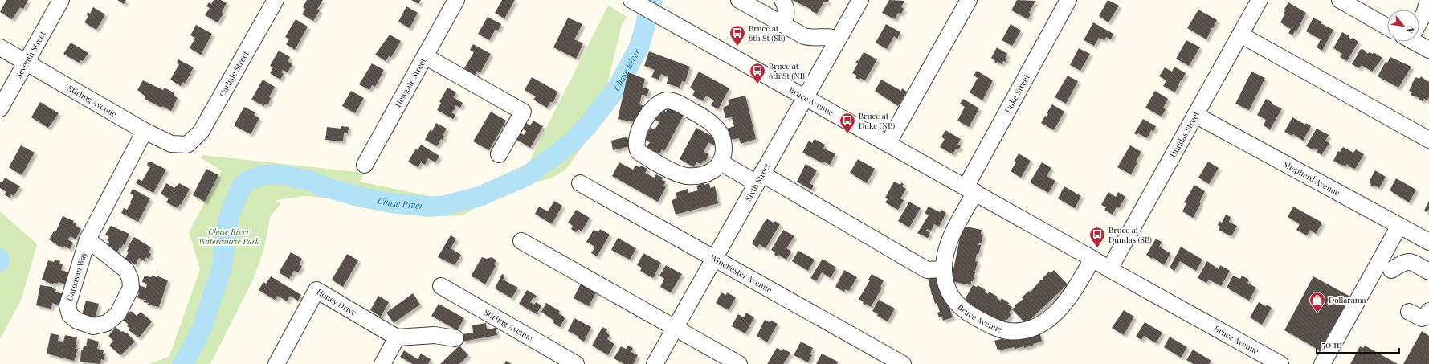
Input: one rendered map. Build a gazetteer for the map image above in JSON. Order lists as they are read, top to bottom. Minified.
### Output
{"streets":{"street":["Seventh Street","Carlisle Street","Hewgate Street","Duke Street","Stirling Avenue","Bruce Avenue","Dundas Street","Shepherd Avenue","Sixth Street","Winchester Avenue","Gardasan Way","Honey Drive"]},"crossings":[["Seventh Street","Stirling Avenue"],["Carlisle Street","Stirling Avenue"],["Duke Street","Bruce Avenue"],["Stirling Avenue","Gardasan Way"],["Bruce Avenue","Dundas Street"],["Bruce Avenue","Sixth Street"],["Dundas Street","Shepherd Avenue"],["Sixth Street","Winchester Avenue"]],"water":["Chase River"],"parks":["Chase River Watercourse Park"],"places":{"bus stop":["Bruce at 6th St (SB)","Bruce at 6th St (NB)","Bruce at Duke (NB)","Bruce at Dundas (SB)"],"shop":["Dollarama"]},"scale_bar":"50 m","north":"bottom right"}
